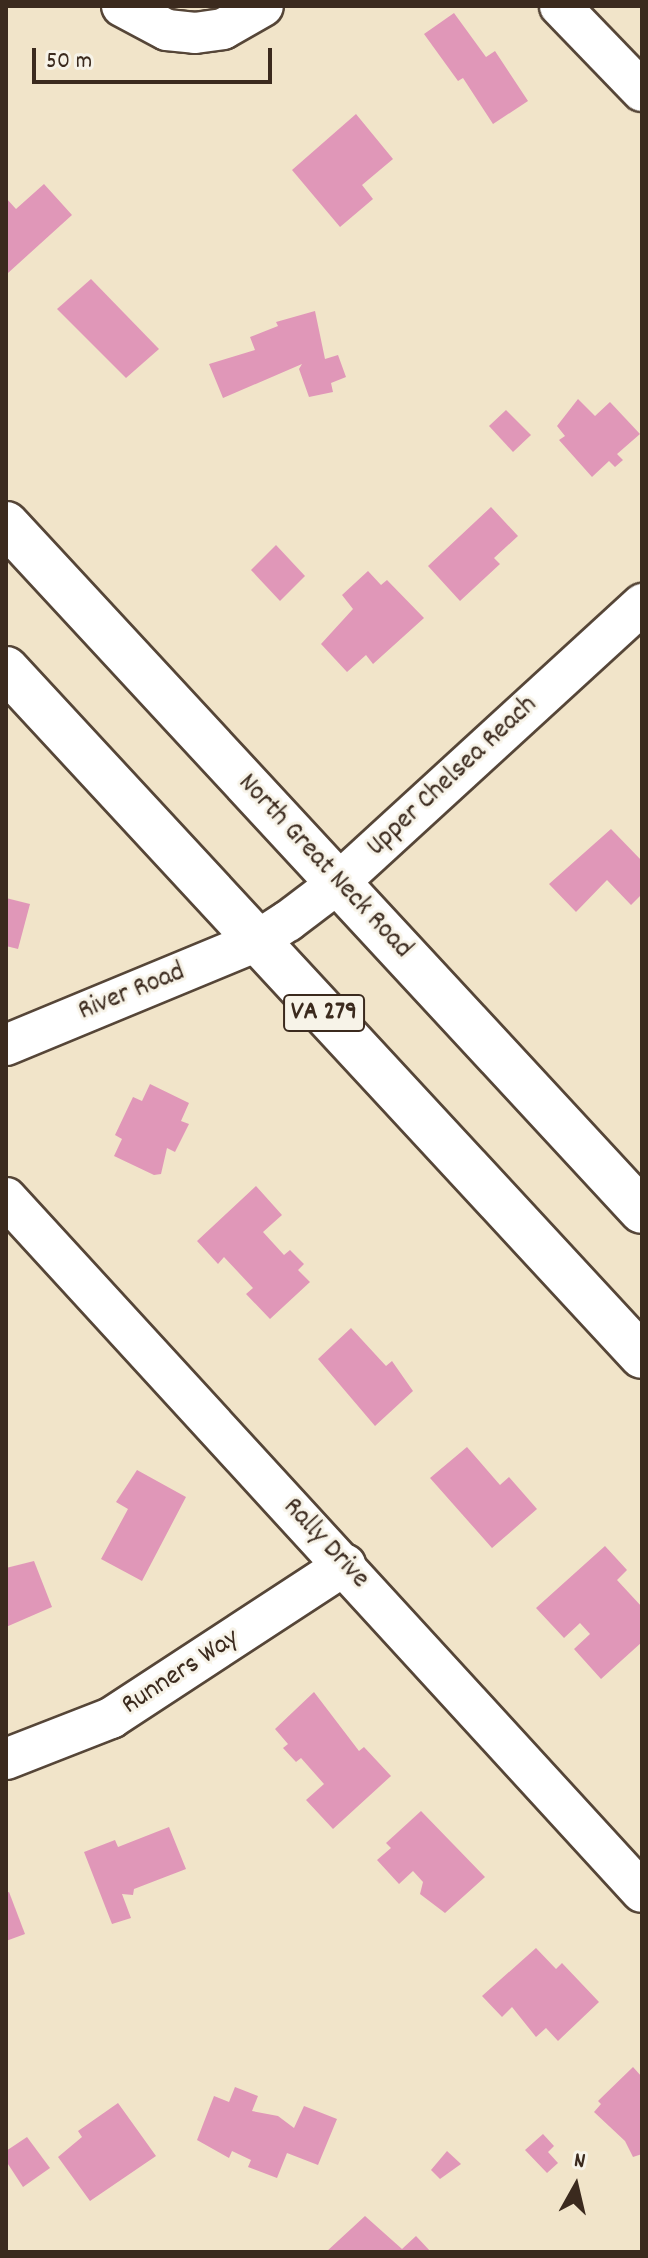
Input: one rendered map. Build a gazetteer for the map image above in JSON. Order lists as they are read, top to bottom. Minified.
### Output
{"streets":{"main road":["North Great Neck Road","VA 279"],"street":["Upper Chelsea Reach","River Road","Rally Drive","Runners Way"]},"crossings":[["Upper Chelsea Reach","North Great Neck Road"],["Upper Chelsea Reach","River Road"],["Upper Chelsea Reach","VA 279"],["River Road","VA 279"],["Rally Drive","Runners Way"]],"scale_bar":"50 m","north":"top"}
